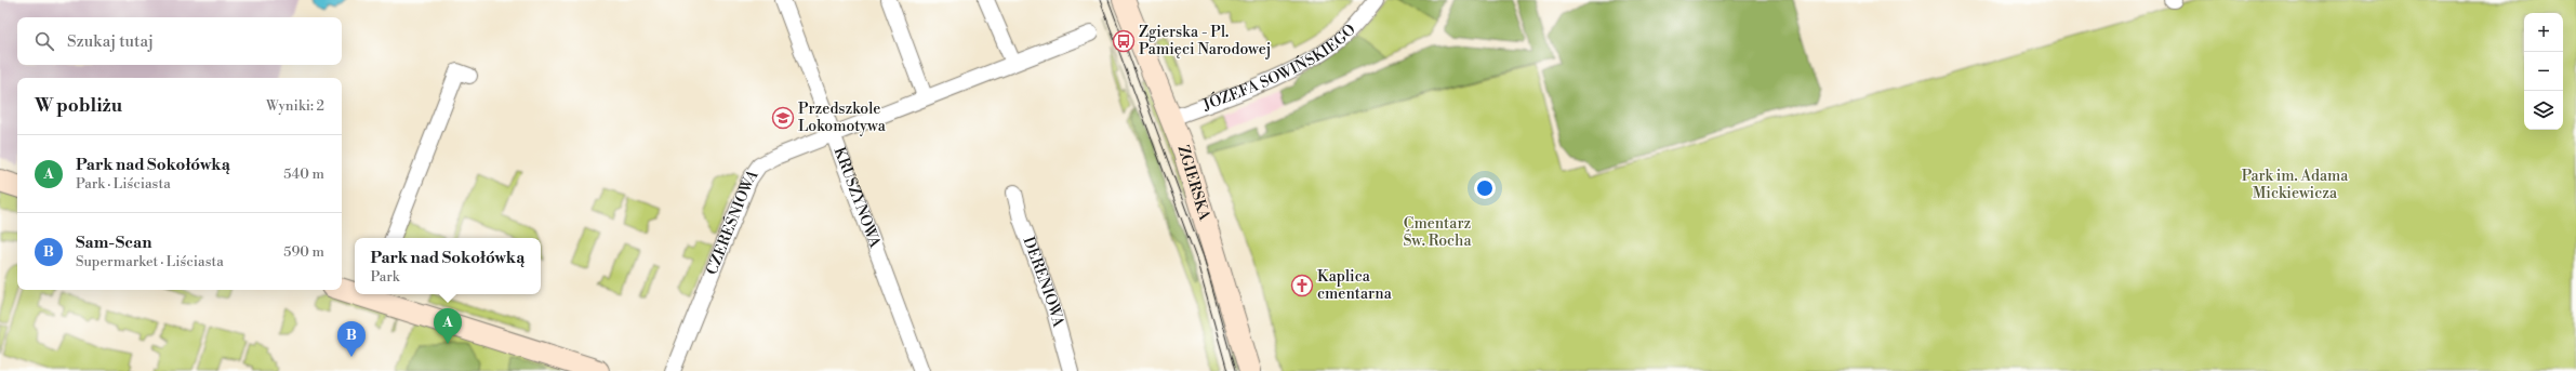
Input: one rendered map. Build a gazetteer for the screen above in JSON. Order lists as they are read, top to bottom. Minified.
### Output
{"streets":{"main road":["ZGIERSKA"],"street":["JÓZEFA SOWIŃSKIEGO","KRUSZYNOWA","CZEREŚNIOWA","DERENIOWA"]},"crossings":[["JÓZEFA SOWIŃSKIEGO","ZGIERSKA"],["KRUSZYNOWA","CZEREŚNIOWA"]],"parks":["Park im. Adama Mickiewicza","Cmentarz Św. Rocha"],"places":{"bus stop":["Zgierska - Pl. Pamięci Narodowej"],"school or university":["Przedszkole Lokomotywa"],"church":["Kaplica cmentarna"]},"page":{"map_buttons":["+","−"],"search":"Szukaj tutaj","heading":["W pobliżu","Wyniki: 2"],"list":[{"mark":"A","name":"Park nad Sokołówką","note":"Park · Liściasta","value":"540 m"},{"mark":"B","name":"Sam-Scan","note":"Supermarket · Liściasta","value":"590 m"}],"popup":["Park nad Sokołówką","Park"],"pins":["A","B"]}}
